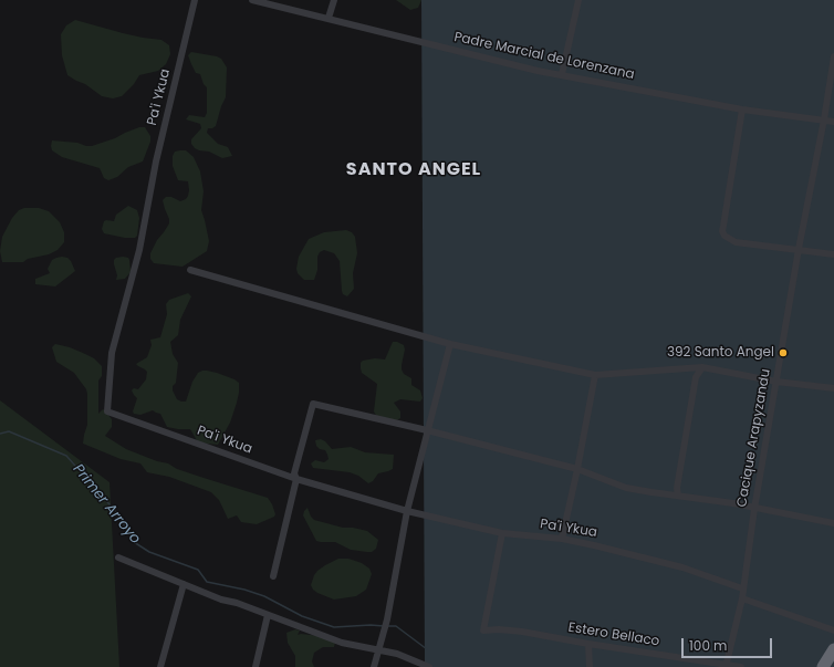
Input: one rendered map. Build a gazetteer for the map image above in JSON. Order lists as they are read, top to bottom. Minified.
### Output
{"streets":{"street":["Padre Marcial de Lorenzana","Pa'i Ykua","Cacique Arapyzandu","Estero Bellaco"]},"crossings":[["Padre Marcial de Lorenzana","Cacique Arapyzandu"],["Pa'i Ykua","Cacique Arapyzandu"],["Pa'i Ykua","Estero Bellaco"],["Cacique Arapyzandu","Estero Bellaco"]],"districts":["SANTO ANGEL"],"water":["Primer Arroyo"],"places":["392 Santo Angel"],"scale_bar":"100 m"}
